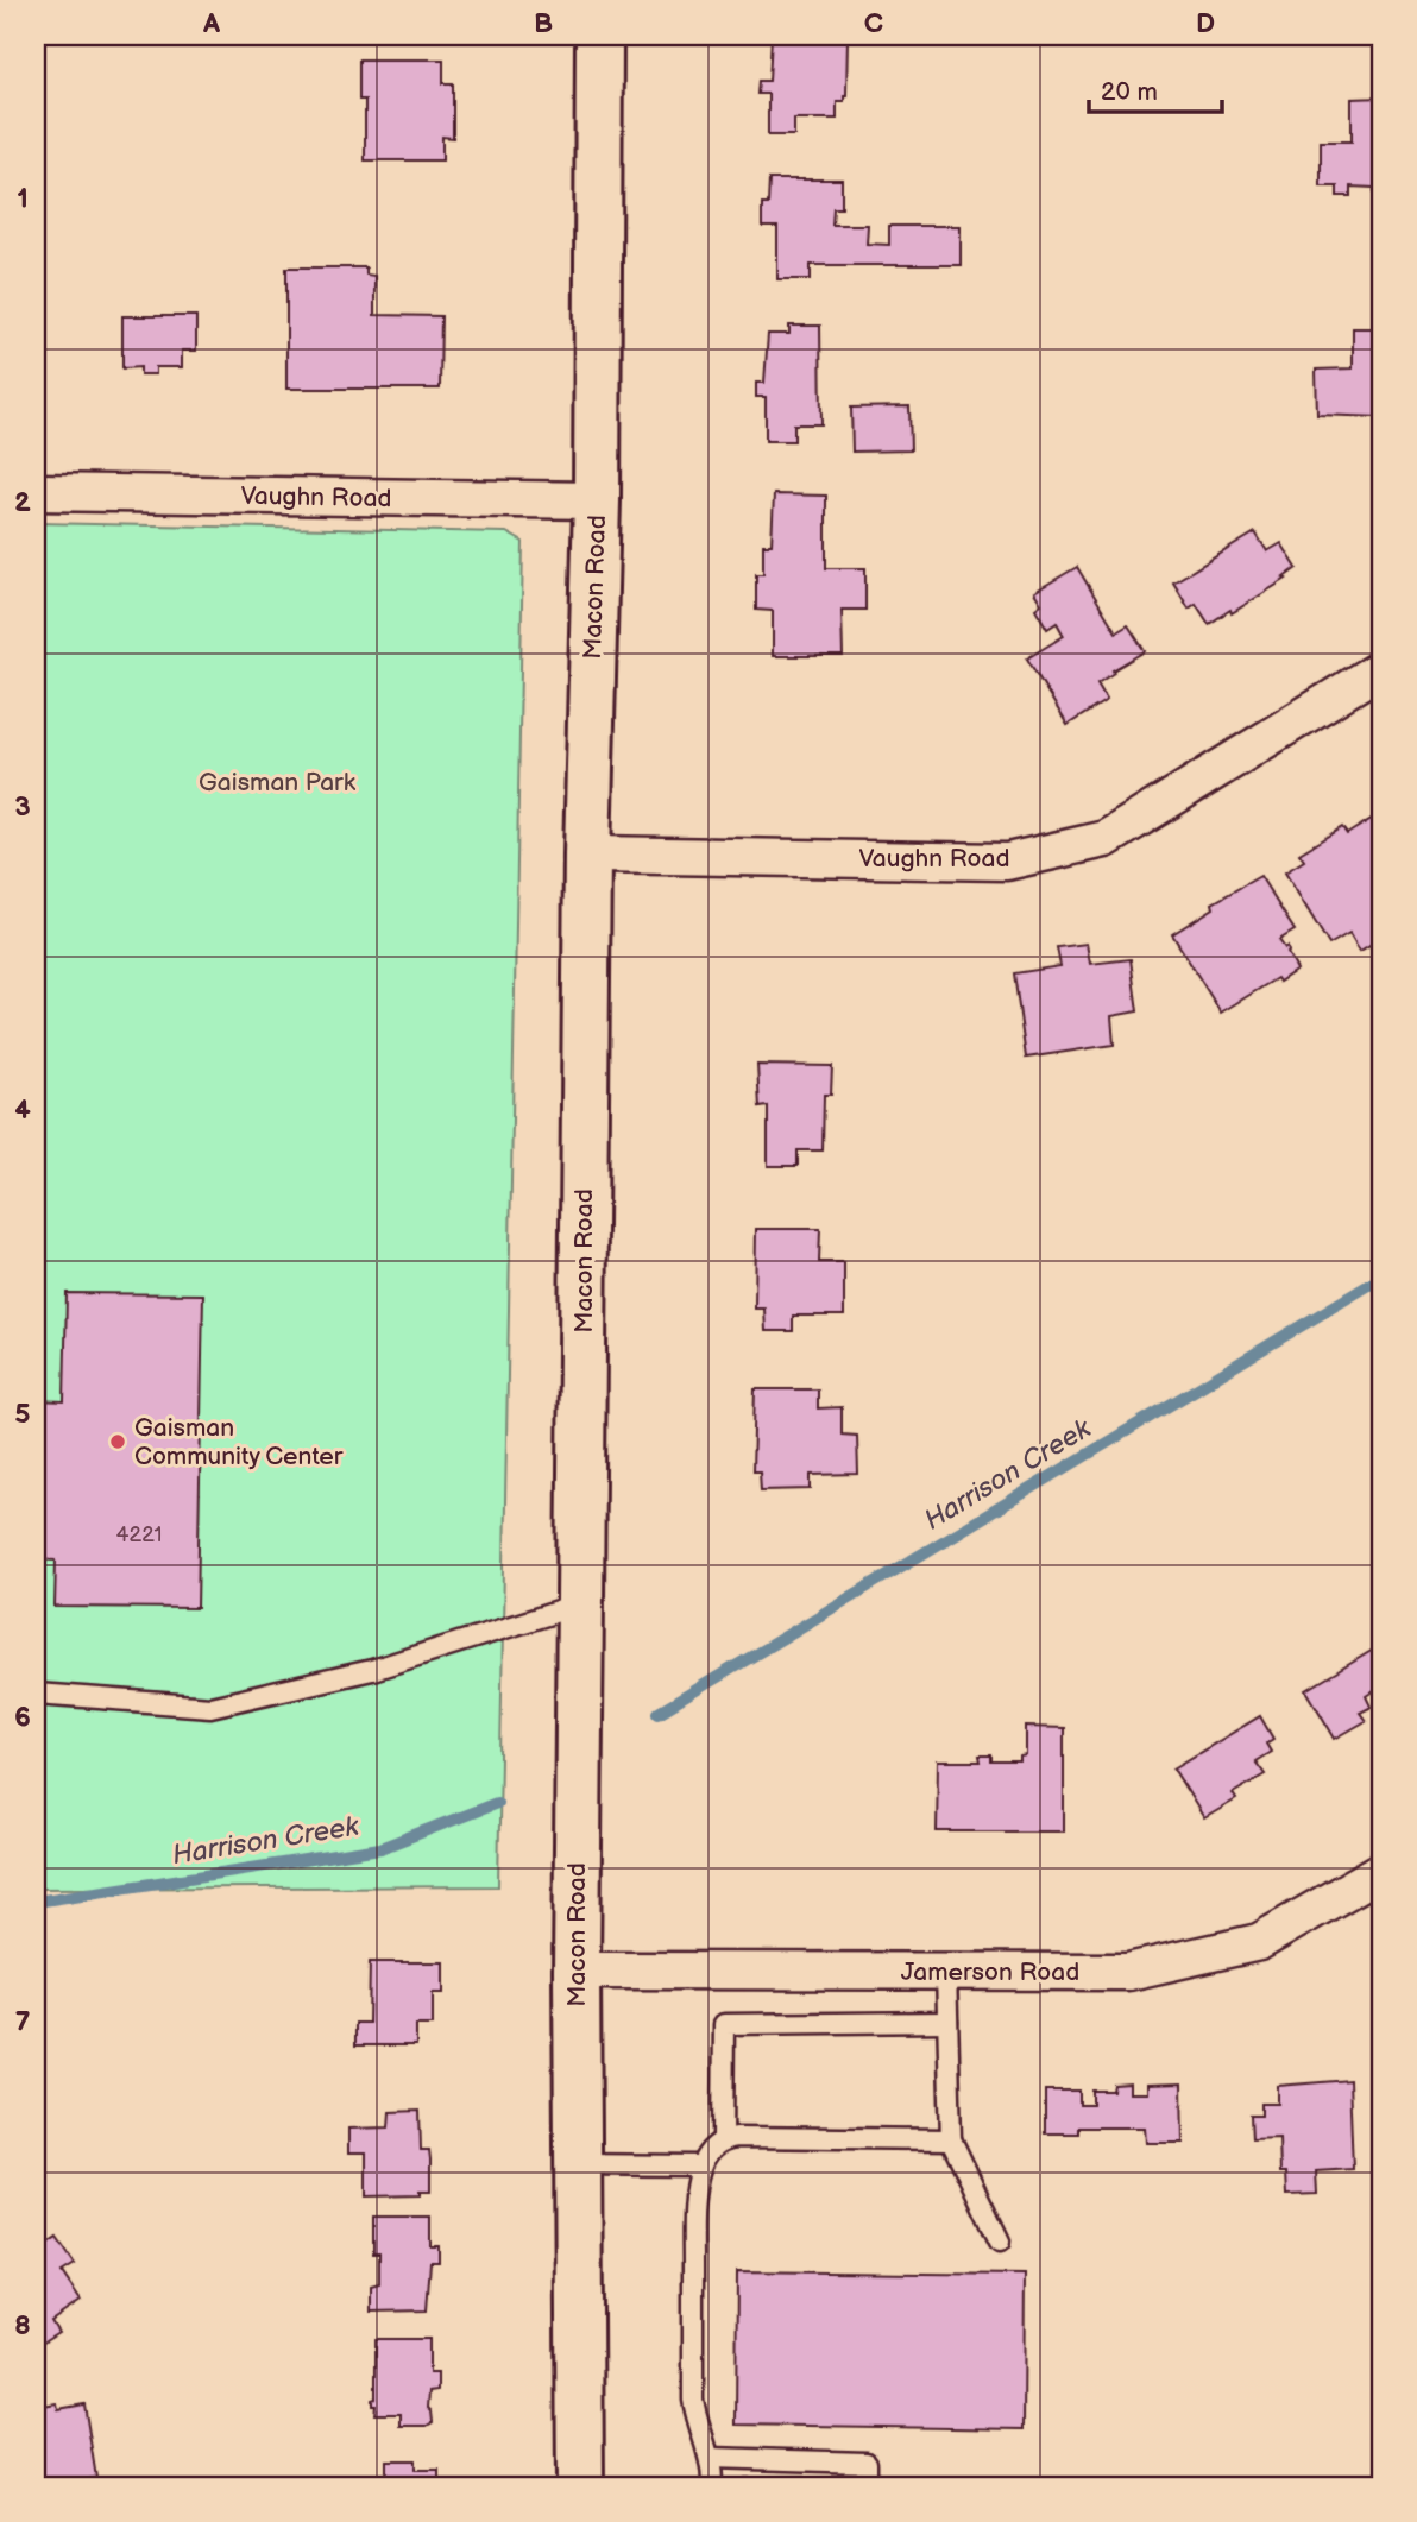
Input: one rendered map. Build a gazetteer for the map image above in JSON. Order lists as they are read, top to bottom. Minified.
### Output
{"streets":{"main road":["Macon Road"],"street":["Vaughn Road","Jamerson Road"]},"crossings":[["Vaughn Road","Macon Road"],["Macon Road","Jamerson Road"]],"water":["Harrison Creek"],"parks":["Gaisman Park"],"places":["Gaisman Community Center"],"house_numbers":["4221"],"scale_bar":"20 m","grid":{"columns":["A","B","C","D"],"rows":["1","2","3","4","5","6","7","8"]}}
